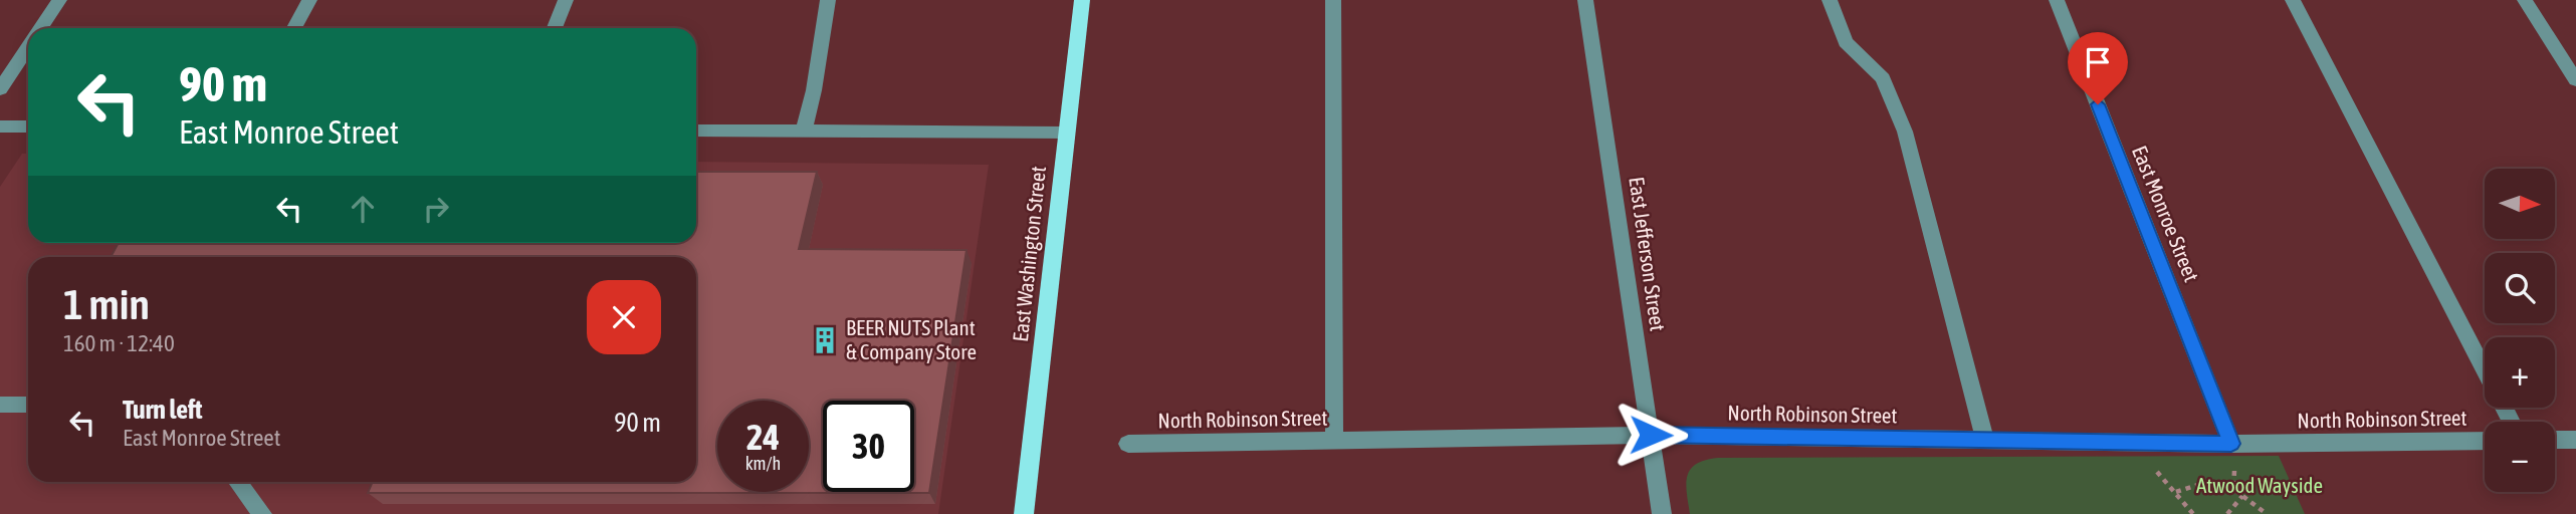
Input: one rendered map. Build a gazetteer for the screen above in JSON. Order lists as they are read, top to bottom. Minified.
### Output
{"streets":{"main road":["East Washington Street"],"street":["East Monroe Street","East Jefferson Street","North Robinson Street"]},"crossings":[["East Monroe Street","North Robinson Street"],["East Jefferson Street","North Robinson Street"]],"parks":["Atwood Wayside"],"places":{"building":["BEER NUTS Plant & Company Store"]},"north":"right","page":{"turn":["90 m","East Monroe Street"],"map_buttons":["+","−"],"heading":["1 min","160 m · 12:40"],"list":[{"name":"Turn left","note":"East Monroe Street","value":"90 m"}],"speed":"24 km/h","limit":"30"}}
